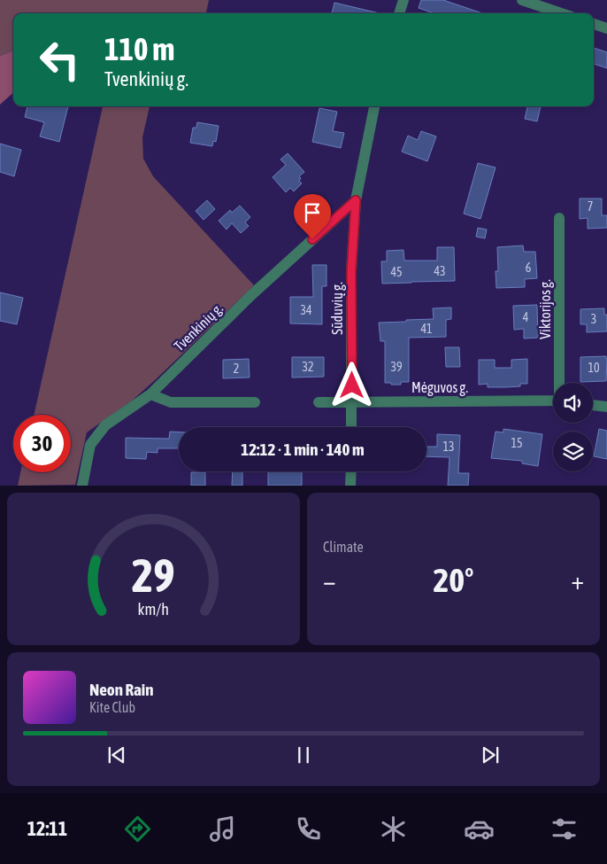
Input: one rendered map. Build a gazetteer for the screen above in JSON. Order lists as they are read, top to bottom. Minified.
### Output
{"streets":{"street":["Sūduvių g.","Viktorijos g.","Tvenkinių g.","Mėguvos g."]},"crossings":[["Sūduvių g.","Tvenkinių g."],["Sūduvių g.","Mėguvos g."]],"house_numbers":["7","6","43","45","34","4","3","41","32","39","10","2","15","13"],"page":{"turn":["110 m","Tvenkinių g."],"limit":"30","trip":"12:12 · 1 min · 140 m","tile":"Climate","heat":["−","20°","+"],"song":["Neon Rain","Kite Club"],"tabs":"12:11","gauge":["29","km/h"]}}
